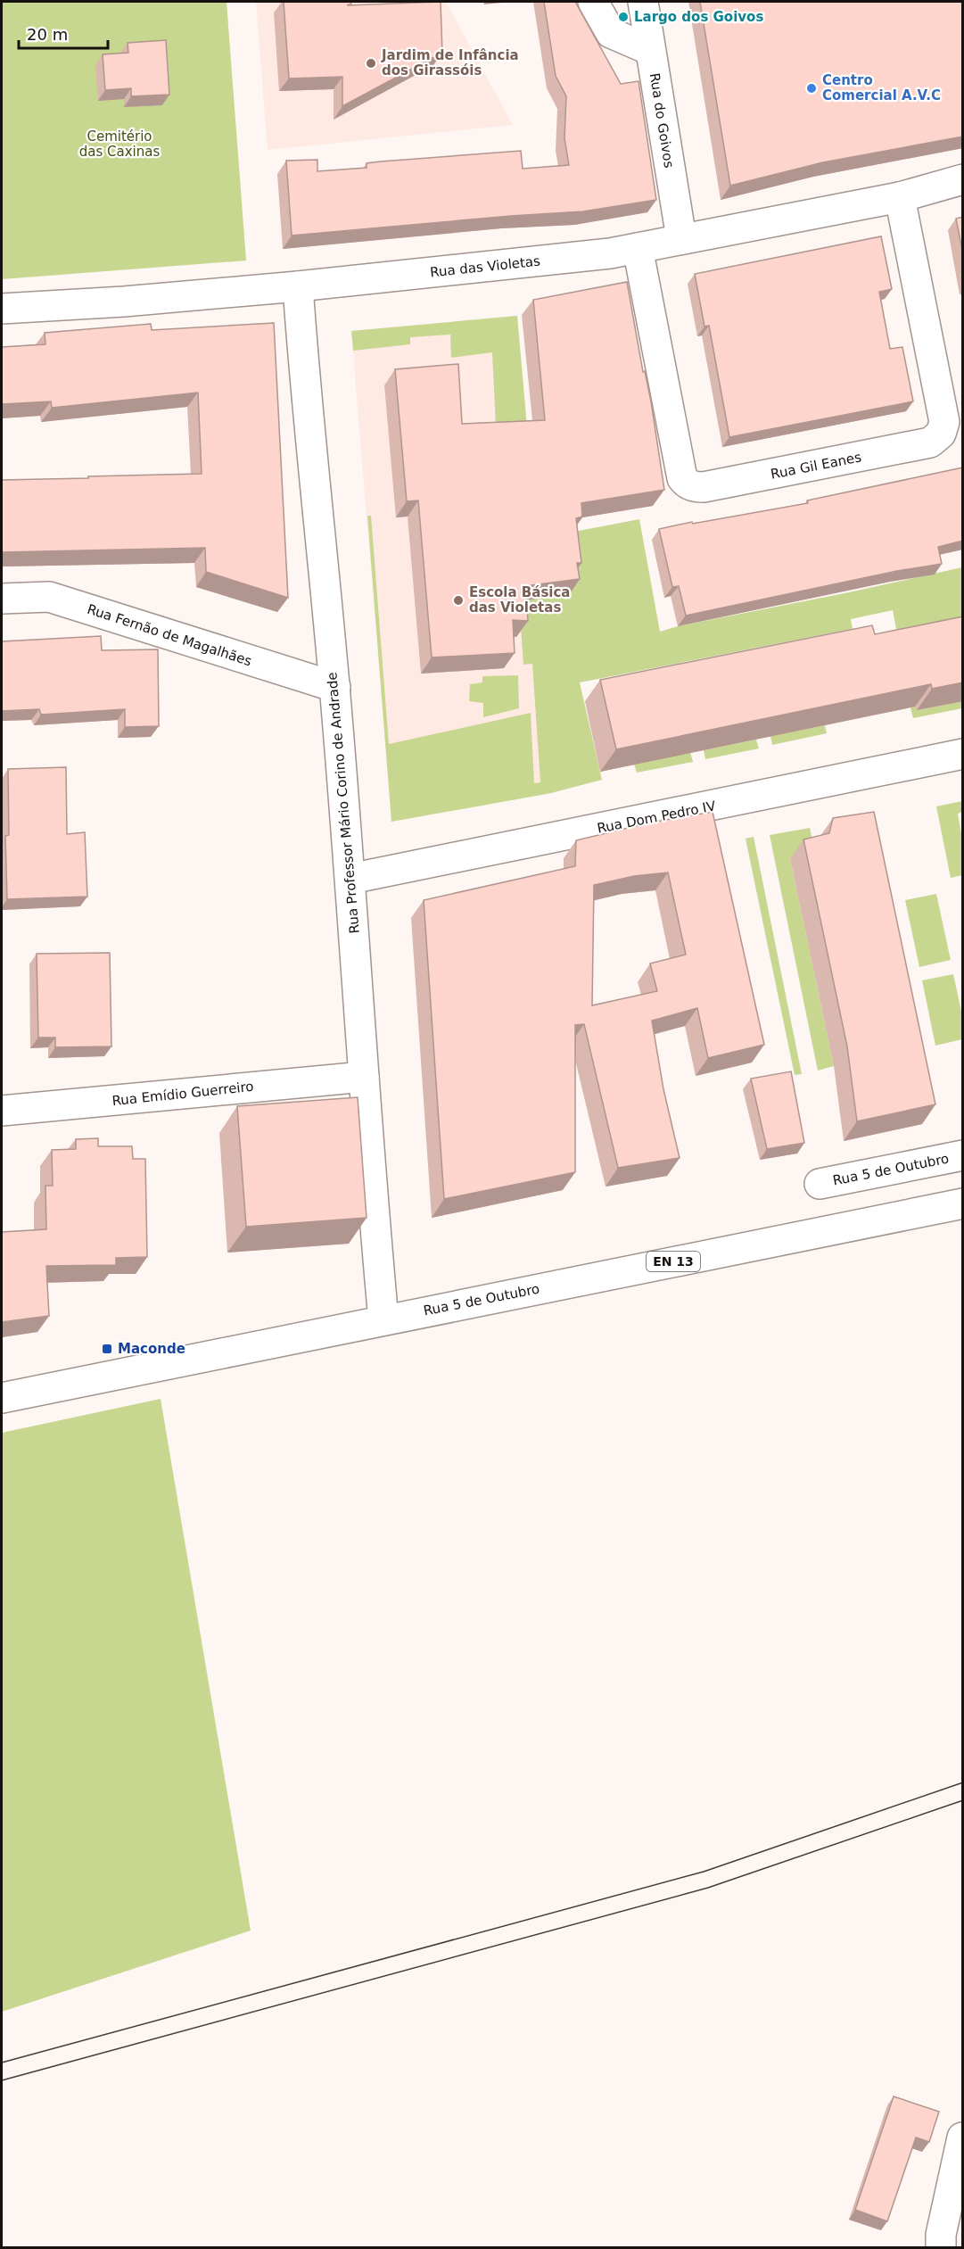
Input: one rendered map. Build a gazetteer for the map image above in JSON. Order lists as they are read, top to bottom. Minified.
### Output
{"streets":{"street":["Rua do Goivos","Rua das Violetas","Rua Gil Eanes","Rua Fernão de Magalhães","Rua Professor Mário Corino de Andrade","Rua Dom Pedro IV","Rua Emídio Guerreiro","Rua 5 de Outubro","EN 13"]},"crossings":[["Rua do Goivos","Rua das Violetas"],["Rua das Violetas","Rua Gil Eanes"],["Rua das Violetas","Rua Professor Mário Corino de Andrade"],["Rua Fernão de Magalhães","Rua Professor Mário Corino de Andrade"],["Rua Professor Mário Corino de Andrade","Rua Dom Pedro IV"],["Rua Professor Mário Corino de Andrade","Rua Emídio Guerreiro"],["Rua Professor Mário Corino de Andrade","Rua 5 de Outubro"]],"parks":["Cemitério das Caxinas"],"places":{"other":["Largo dos Goivos","Jardim de Infância dos Girassóis","Centro Comercial A.V.C","Escola Básica das Violetas"],"transit":["Maconde"]},"scale_bar":"20 m"}
